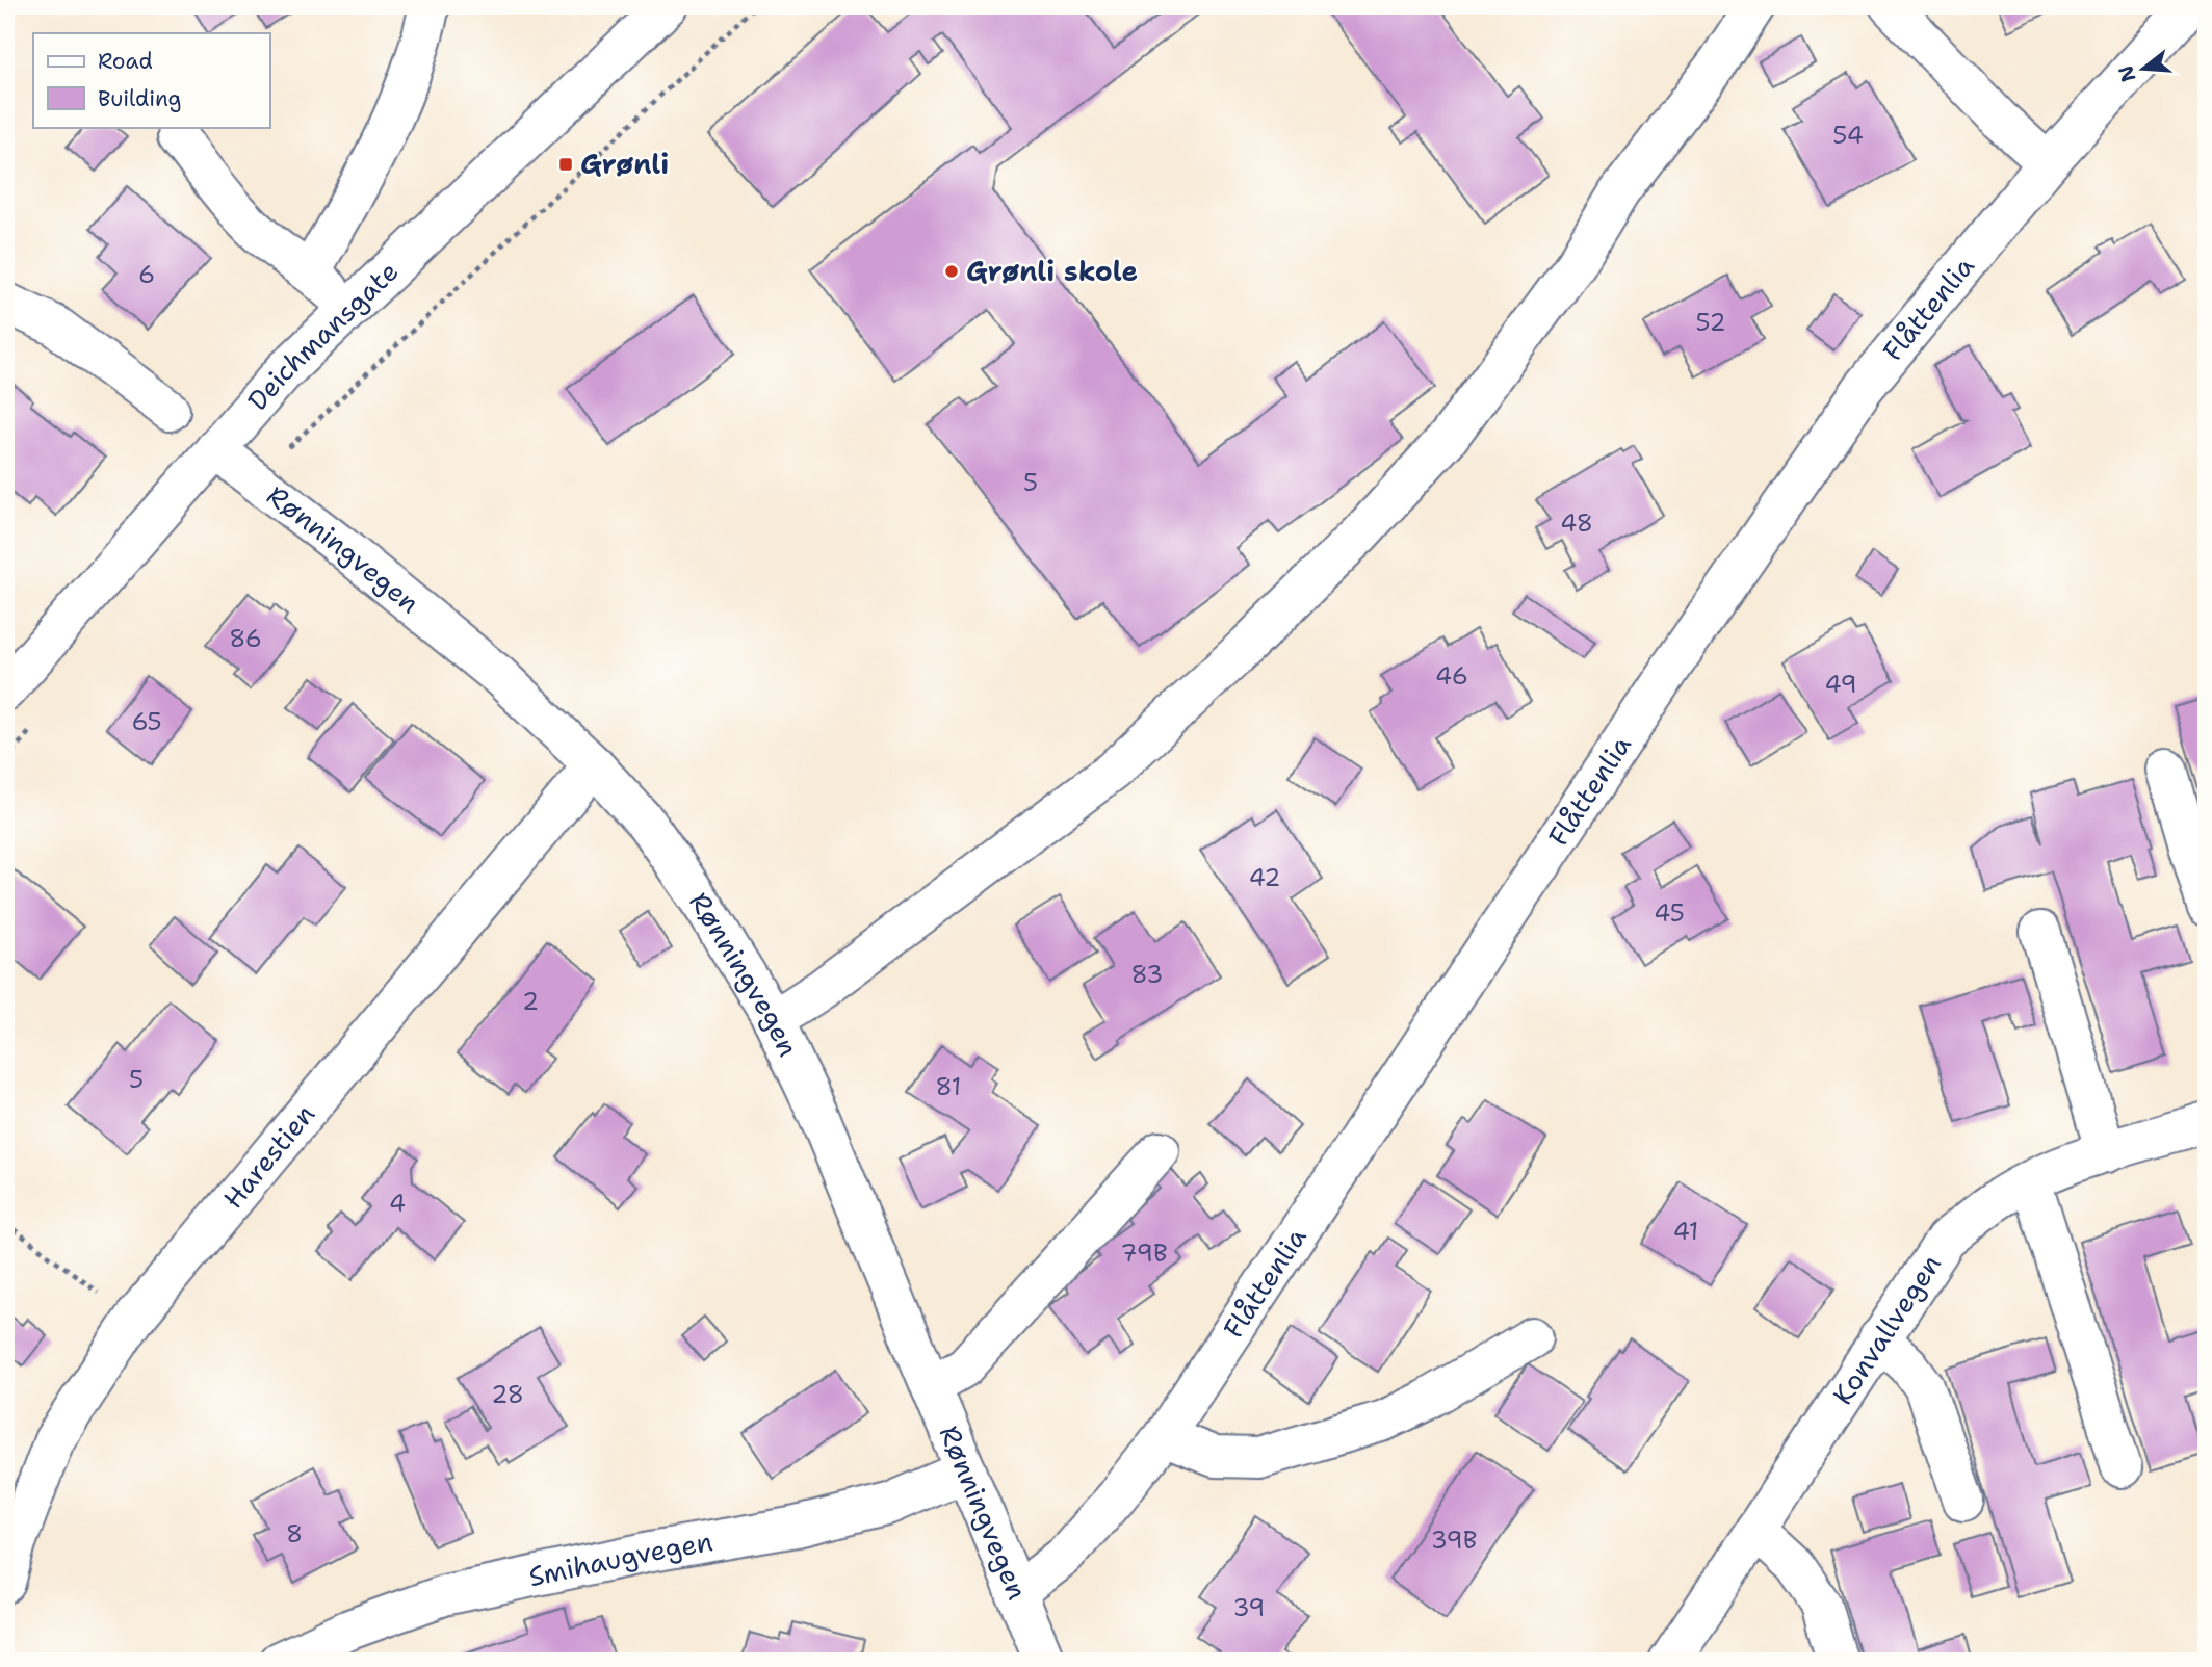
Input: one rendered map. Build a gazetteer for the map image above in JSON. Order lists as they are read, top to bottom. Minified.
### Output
{"streets":{"street":["Flåttenlia","Deichmansgate","Rønningvegen","Harestien","Konvallvegen","Smihaugvegen"]},"crossings":[["Flåttenlia","Rønningvegen"],["Deichmansgate","Rønningvegen"],["Rønningvegen","Harestien"],["Rønningvegen","Smihaugvegen"]],"places":{"transit":["Grønli"],"other":["Grønli skole"]},"house_numbers":["54","6","52","5","48","86","46","49","65","42","45","83","2","5","81","4","41","79B","28","8","39B","39"],"legend":["Road","Building"],"north":"left"}
